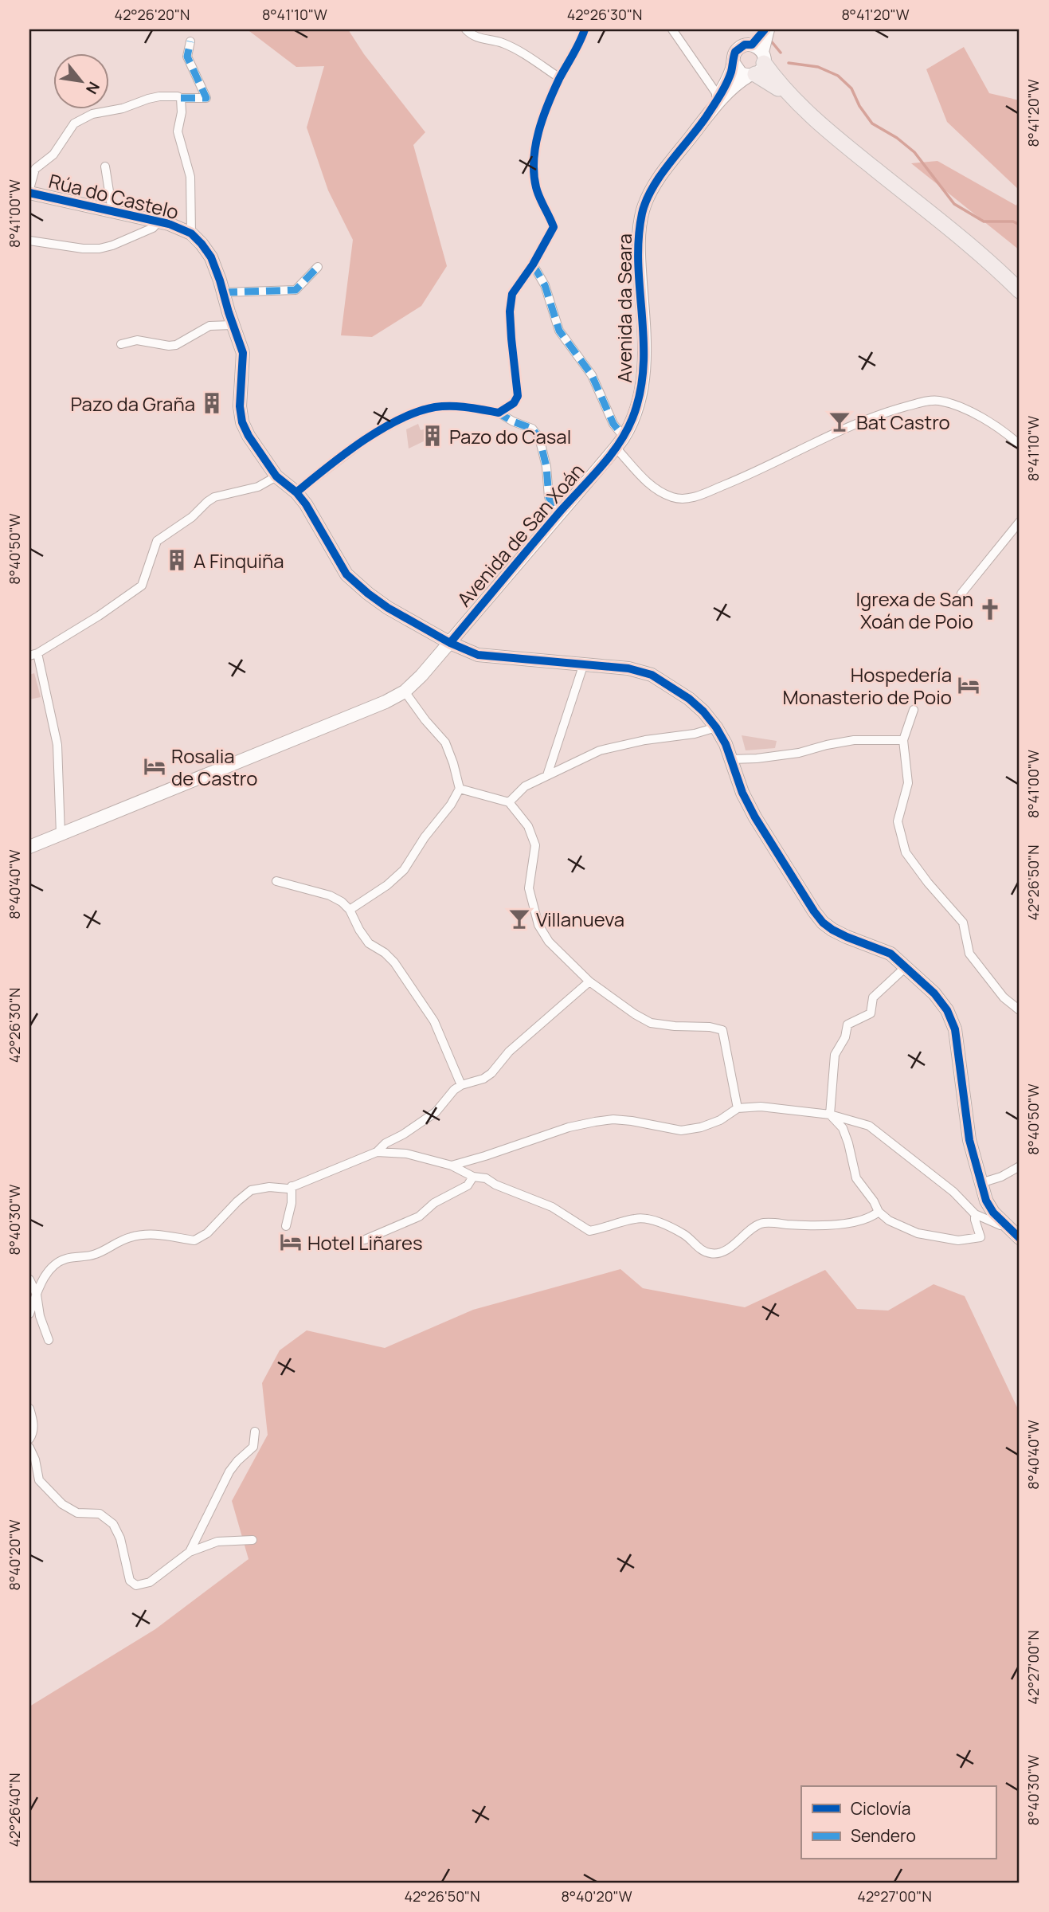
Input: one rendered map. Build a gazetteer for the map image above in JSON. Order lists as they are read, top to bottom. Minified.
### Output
{"streets":{"street":["Rúa do Castelo","Avenida da Seara","Avenida de San Xoán"]},"crossings":[["Rúa do Castelo","Avenida de San Xoán"],["Avenida da Seara","Avenida de San Xoán"]],"places":{"building":["Pazo da Graña","Pazo do Casal","A Finquiña"],"bar":["Bat Castro","Villanueva"],"church":["Igrexa de San Xoán de Poio"],"hotel":["Hospedería Monasterio de Poio","Rosalia de Castro","Hotel Liñares"]},"legend":["Ciclovía","Sendero"],"north":"bottom right","coordinates":["42°26'20\"N","8°41'10\"W","42°26'30\"N","8°41'20\"W","8°41'00\"W","8°40'50\"W","42°26'50\"N","8°40'40\"W","8°40'30\"W","8°40'20\"W","42°27'00\"N","42°26'40\"N"]}
